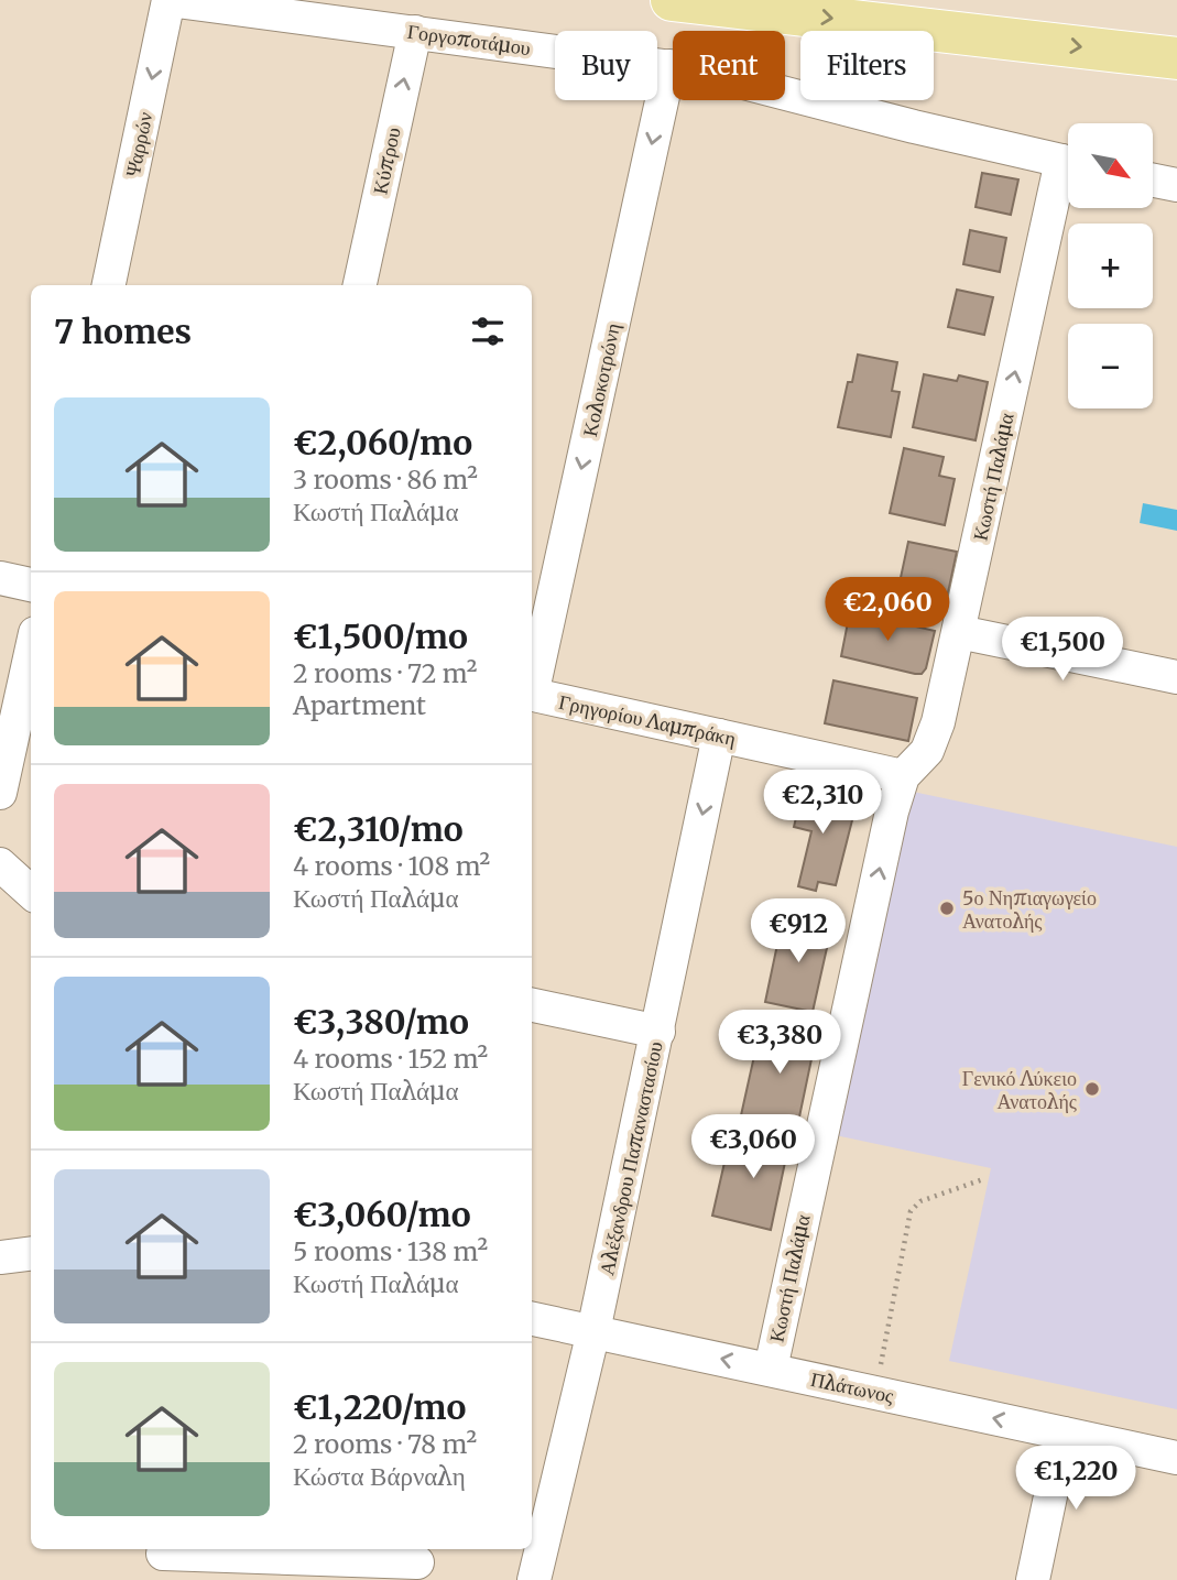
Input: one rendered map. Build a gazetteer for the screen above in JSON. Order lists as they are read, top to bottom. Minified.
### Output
{"streets":{"street":["Γοργοποτάμου","Ψαρρών","Κύπρου","Κολοκοτρώνη","Κωστή Παλάμα","Γρηγορίου Λαμπράκη","Αλέξανδρου Παπαναστασίου","Πλάτωνος"]},"crossings":[["Γοργοποτάμου","Ψαρρών"],["Γοργοποτάμου","Κύπρου"],["Γοργοποτάμου","Κολοκοτρώνη"],["Κωστή Παλάμα","Γρηγορίου Λαμπράκη"],["Κωστή Παλάμα","Πλάτωνος"],["Γρηγορίου Λαμπράκη","Αλέξανδρου Παπαναστασίου"],["Αλέξανδρου Παπαναστασίου","Πλάτωνος"]],"one_way":["Ψαρρών","Κύπρου","Κολοκοτρώνη","Κωστή Παλάμα","Πλάτωνος"],"places":["5ο Νηπιαγωγείο Ανατολής","Γενικό Λύκειο Ανατολής"],"north":"bottom right","page":{"chip":["Buy","Rent","Filters"],"map_buttons":["+","−"],"heading":"7 homes","list":[{"name":"€2,060/mo","note":"3 rooms · 86 m² · Κωστή Παλάμα"},{"name":"€1,500/mo","note":"2 rooms · 72 m² · Apartment"},{"name":"€2,310/mo","note":"4 rooms · 108 m² · Κωστή Παλάμα"},{"name":"€3,380/mo","note":"4 rooms · 152 m² · Κωστή Παλάμα"},{"name":"€3,060/mo","note":"5 rooms · 138 m² · Κωστή Παλάμα"},{"name":"€1,220/mo","note":"2 rooms · 78 m² · Κώστα Βάρναλη"}],"price":["€2,060","€1,500","€2,310","€912","€3,380","€3,060","€1,220"]}}
